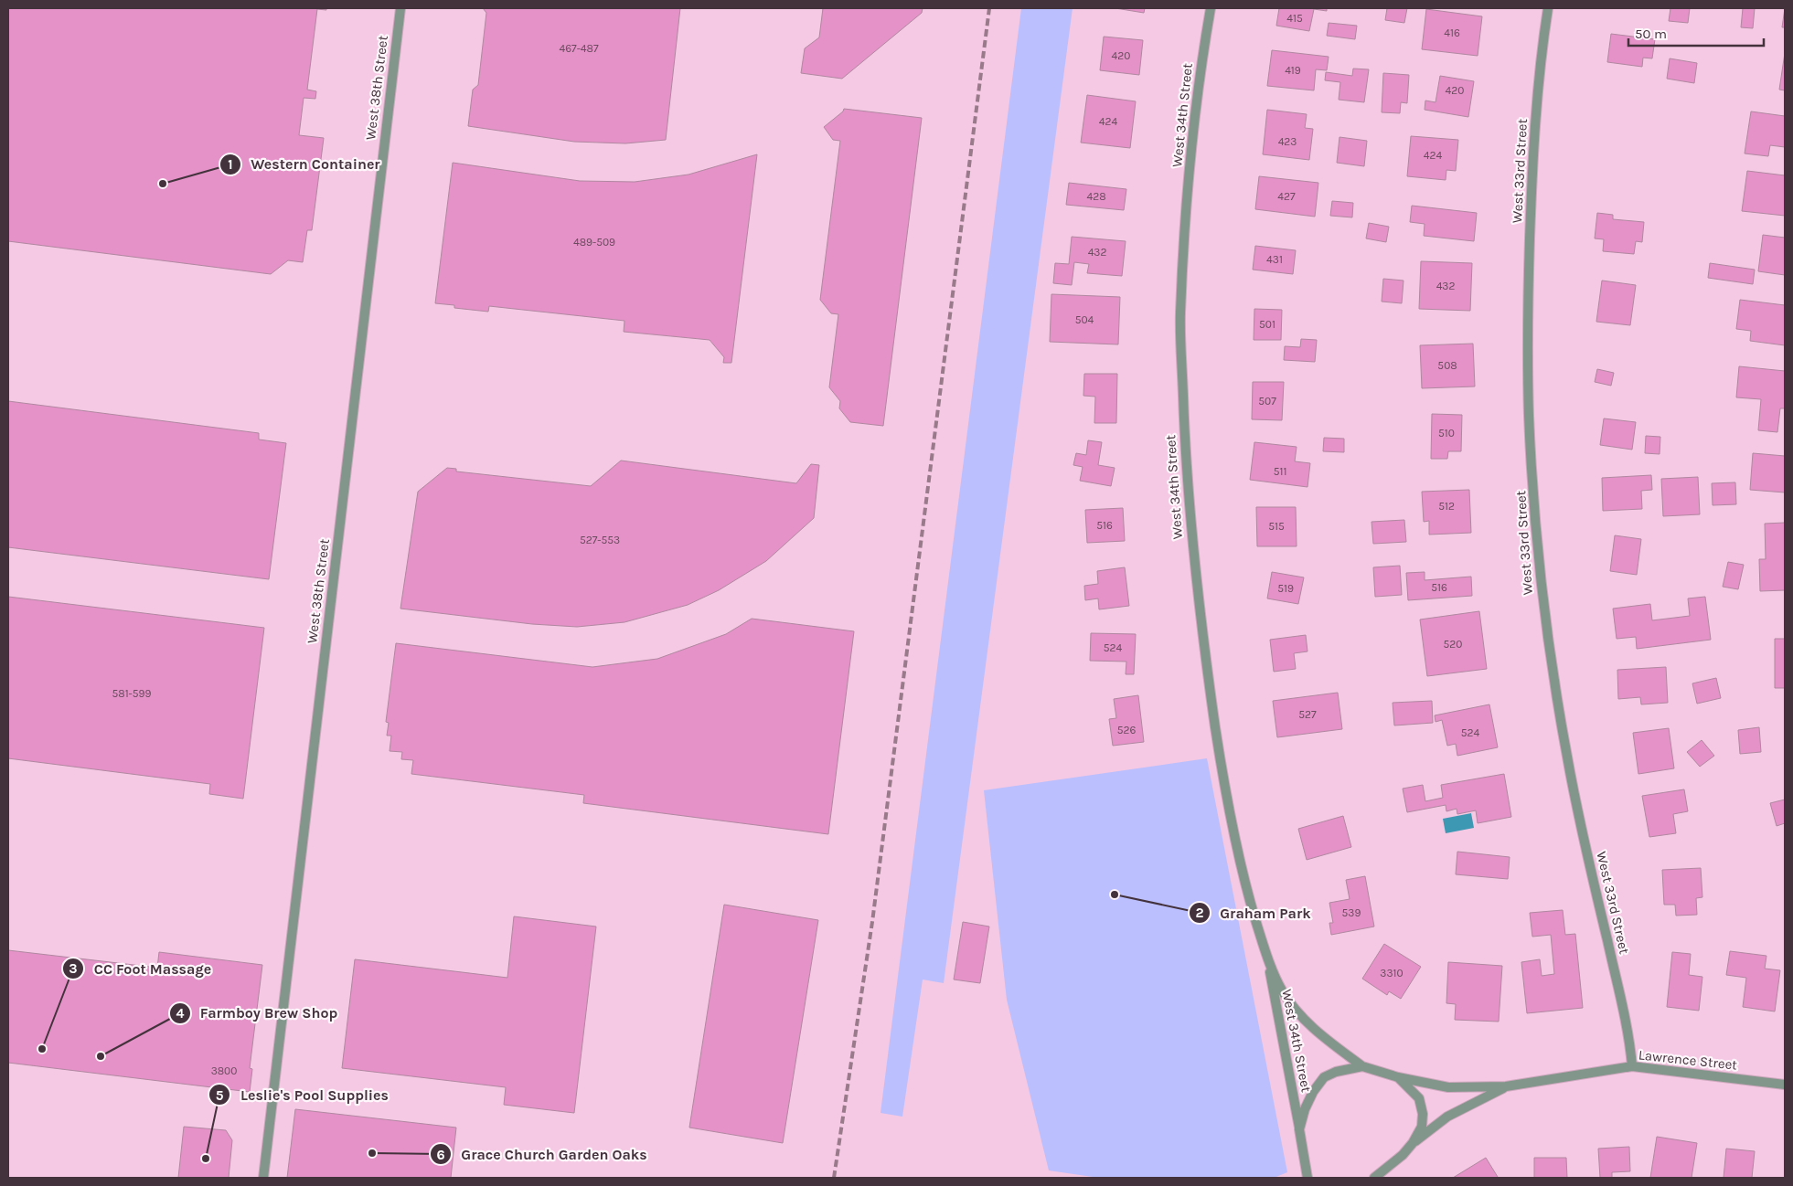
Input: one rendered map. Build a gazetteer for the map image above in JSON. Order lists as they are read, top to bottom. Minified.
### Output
{"streets":{"street":["West 38th Street","West 34th Street","West 33rd Street","Lawrence Street"]},"crossings":[["West 34th Street","Lawrence Street"],["West 33rd Street","Lawrence Street"]],"places":["Western Container","Graham Park","CC Foot Massage","Farmboy Brew Shop","Grace Church Garden Oaks","Leslie's Pool Supplies"],"house_numbers":["415","416","467-487","420","419","420","424","423","424","428","427","489-509","432","431","432","504","501","508","507","510","511","512","516","515","527-553","516","519","520","524","581-599","527","526","524","539","3310","3800"],"scale_bar":"50 m"}
